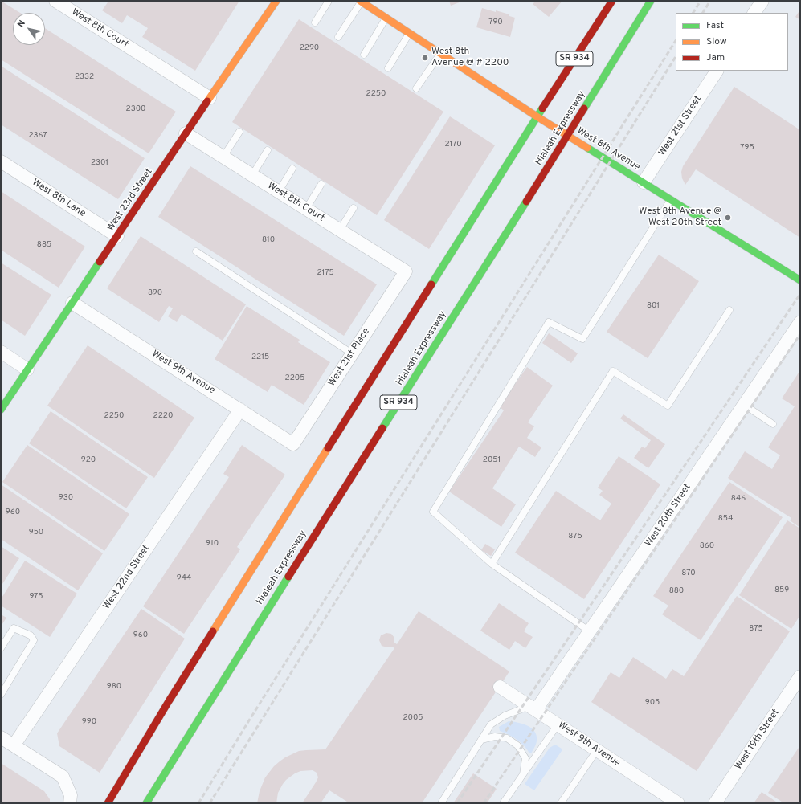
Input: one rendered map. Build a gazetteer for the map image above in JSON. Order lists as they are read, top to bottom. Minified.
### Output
{"streets":{"main road":["SR 934","Hialeah Expressway","West 8th Avenue","West 23rd Street"],"street":["West 8th Court","West 21st Street","West 8th Lane","West 21st Place","West 9th Avenue","West 20th Street","West 22nd Street","West 19th Street"]},"crossings":[["West 8th Court","West 23rd Street"],["West 8th Court","West 21st Place"],["SR 934","West 8th Avenue"],["West 21st Street","West 8th Avenue"],["Hialeah Expressway","West 8th Avenue"],["West 8th Lane","West 23rd Street"],["West 23rd Street","West 9th Avenue"],["West 21st Place","West 9th Avenue"],["West 9th Avenue","West 20th Street"],["West 9th Avenue","West 22nd Street"]],"places":["West 8th Avenue @ # 2200","West 8th Avenue @ West 20th Street"],"house_numbers":["790","2290","2332","2250","2300","2367","2170","795","2301","810","885","2175","890","801","2215","2205","2250","2220","920","2051","930","846","960","854","950","875","910","860","870","944","859","880","975","875","960","980","905","2005","990"],"legend":["Fast","Slow","Jam"],"north":"top left"}
